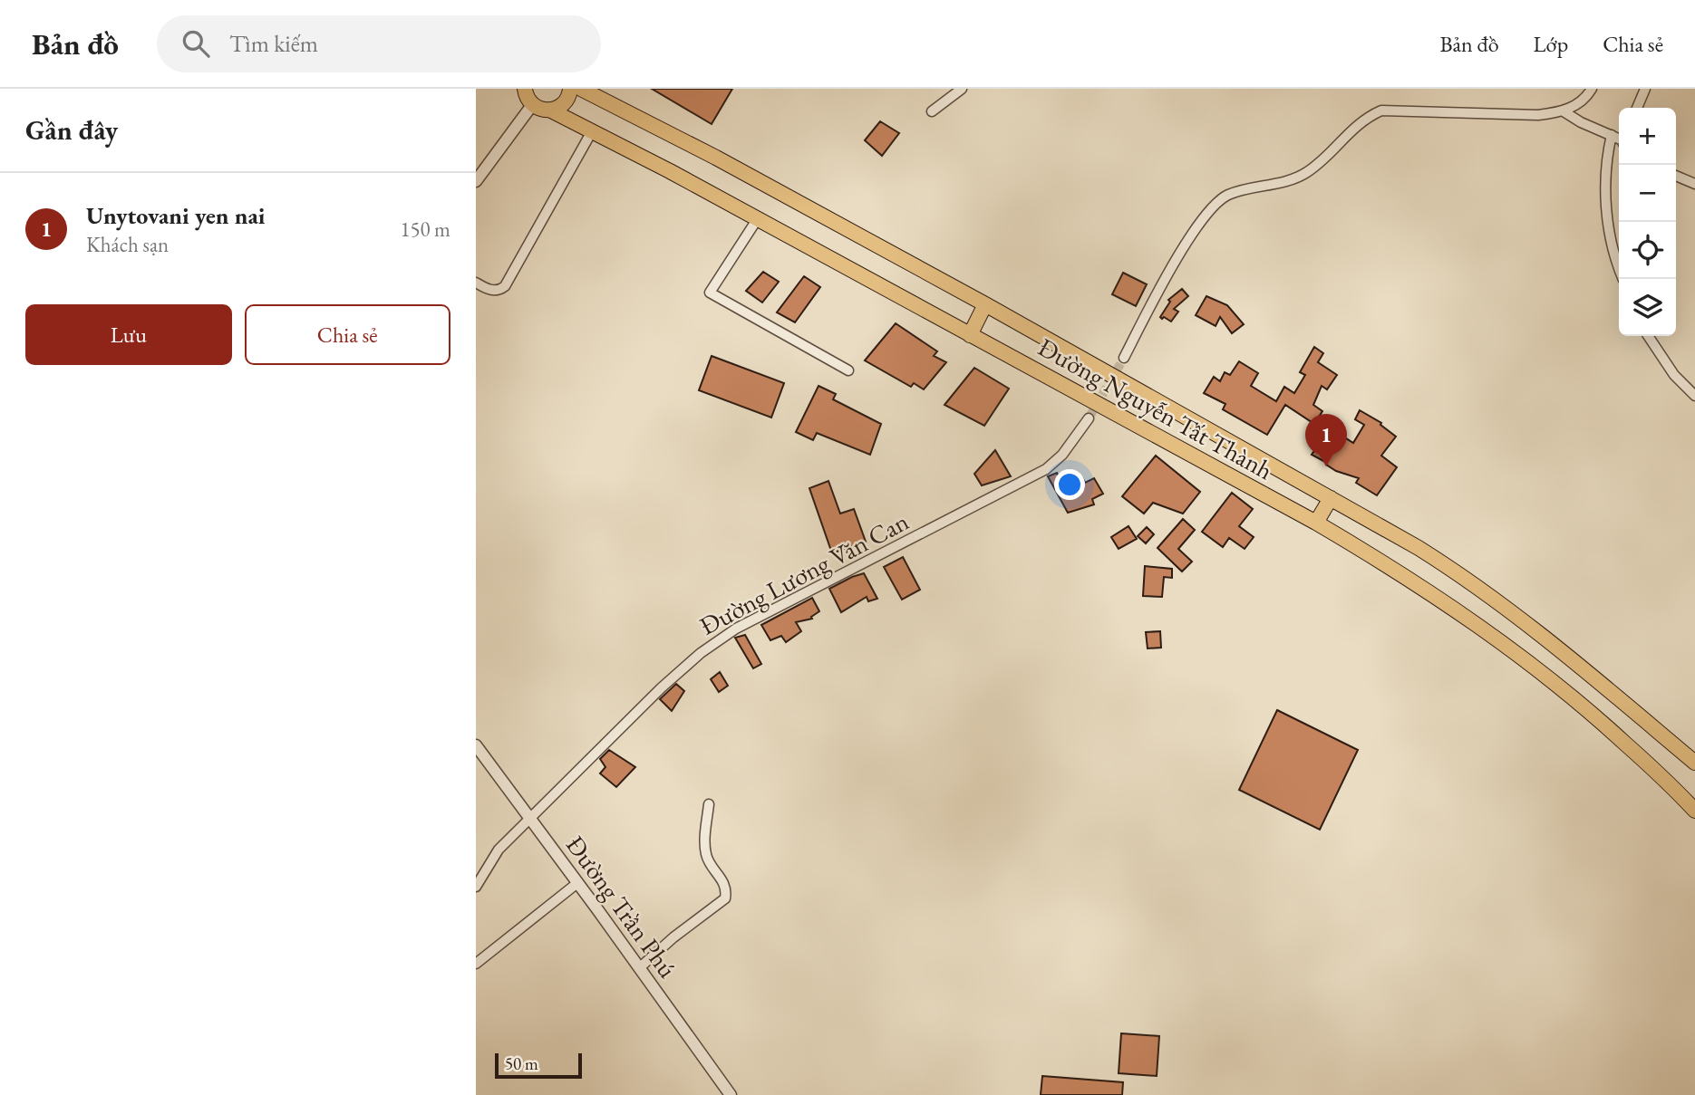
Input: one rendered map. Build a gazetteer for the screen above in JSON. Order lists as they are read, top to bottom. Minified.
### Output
{"streets":{"main road":["Đường Nguyễn Tất Thành"],"street":["Đường Lương Văn Can","Đường Trần Phú"]},"crossings":[["Đường Lương Văn Can","Đường Trần Phú"]],"scale_bar":"50 m","page":{"header":"Bản đồ","search":"Tìm kiếm","nav":["Bản đồ","Lớp","Chia sẻ"],"heading":"Gần đây","map_buttons":["+","−"],"list":[{"mark":"1","name":"Unytovani yen nai","note":"Khách sạn","value":"150 m"}],"buttons":["Lưu","Chia sẻ"],"pins":"1","scale":"50 m"}}
